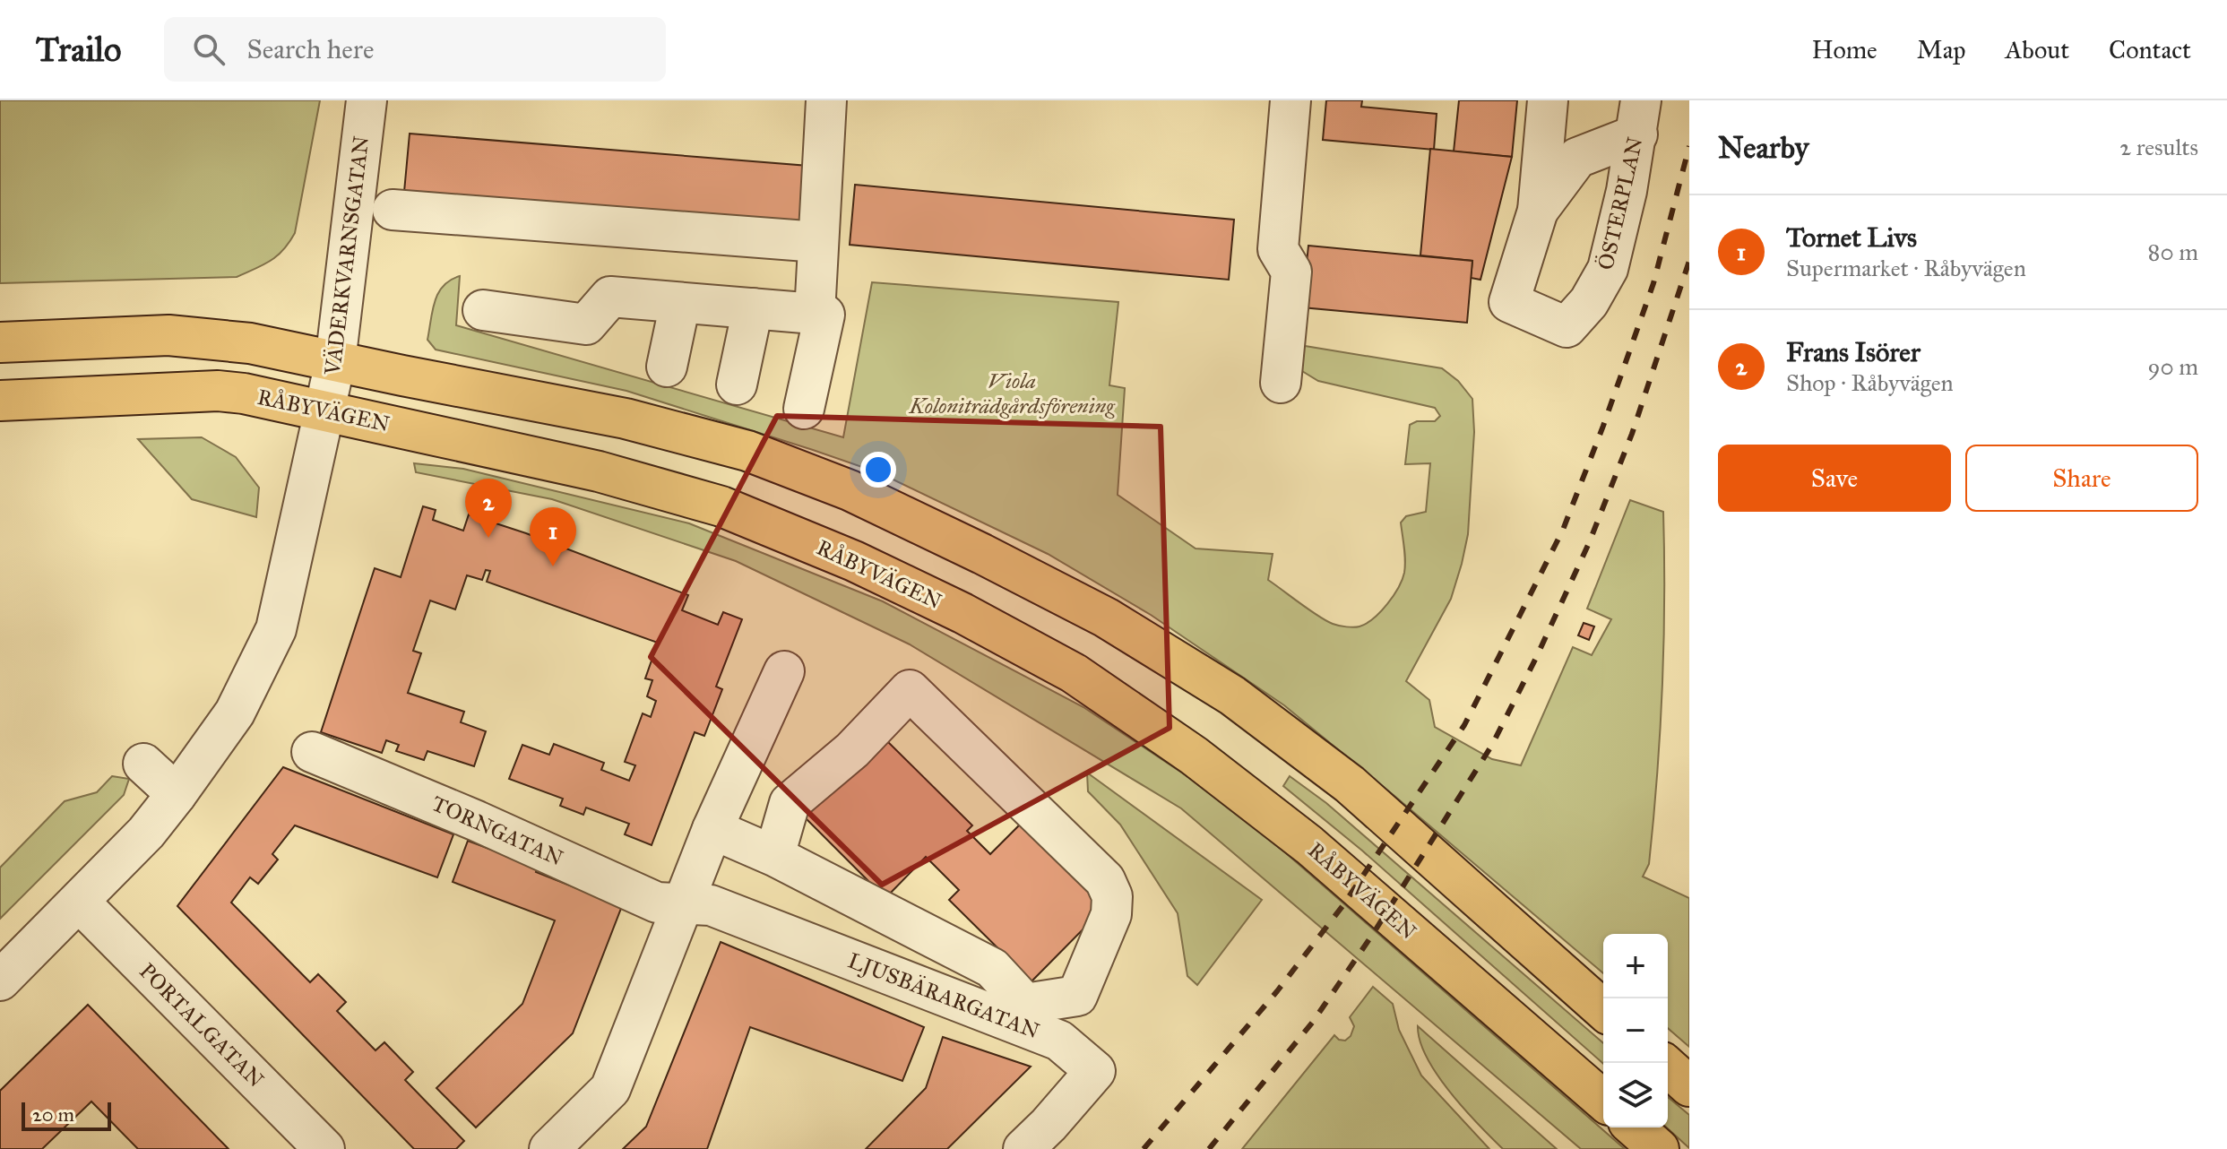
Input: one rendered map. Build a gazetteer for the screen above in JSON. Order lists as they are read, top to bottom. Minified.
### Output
{"streets":{"main road":["RÅBYVÄGEN"],"street":["ÖSTERPLAN","VÄDERKVARNSGATAN","TORNGATAN","LJUSBÄRARGATAN","PORTALGATAN"]},"crossings":[["VÄDERKVARNSGATAN","RÅBYVÄGEN"],["VÄDERKVARNSGATAN","PORTALGATAN"],["TORNGATAN","LJUSBÄRARGATAN"]],"parks":["Viola Koloniträdgårdsförening"],"scale_bar":"20 m","page":{"header":"Trailo","search":"Search here","nav":["Home","Map","About","Contact"],"heading":["Nearby","2 results"],"list":[{"mark":"1","name":"Tornet Livs","note":"Supermarket · Råbyvägen","value":"80 m"},{"mark":"2","name":"Frans Isörer","note":"Shop · Råbyvägen","value":"90 m"}],"buttons":["Save","Share"],"pins":["2","1"],"map_buttons":["+","−"],"scale":"20 m"}}
